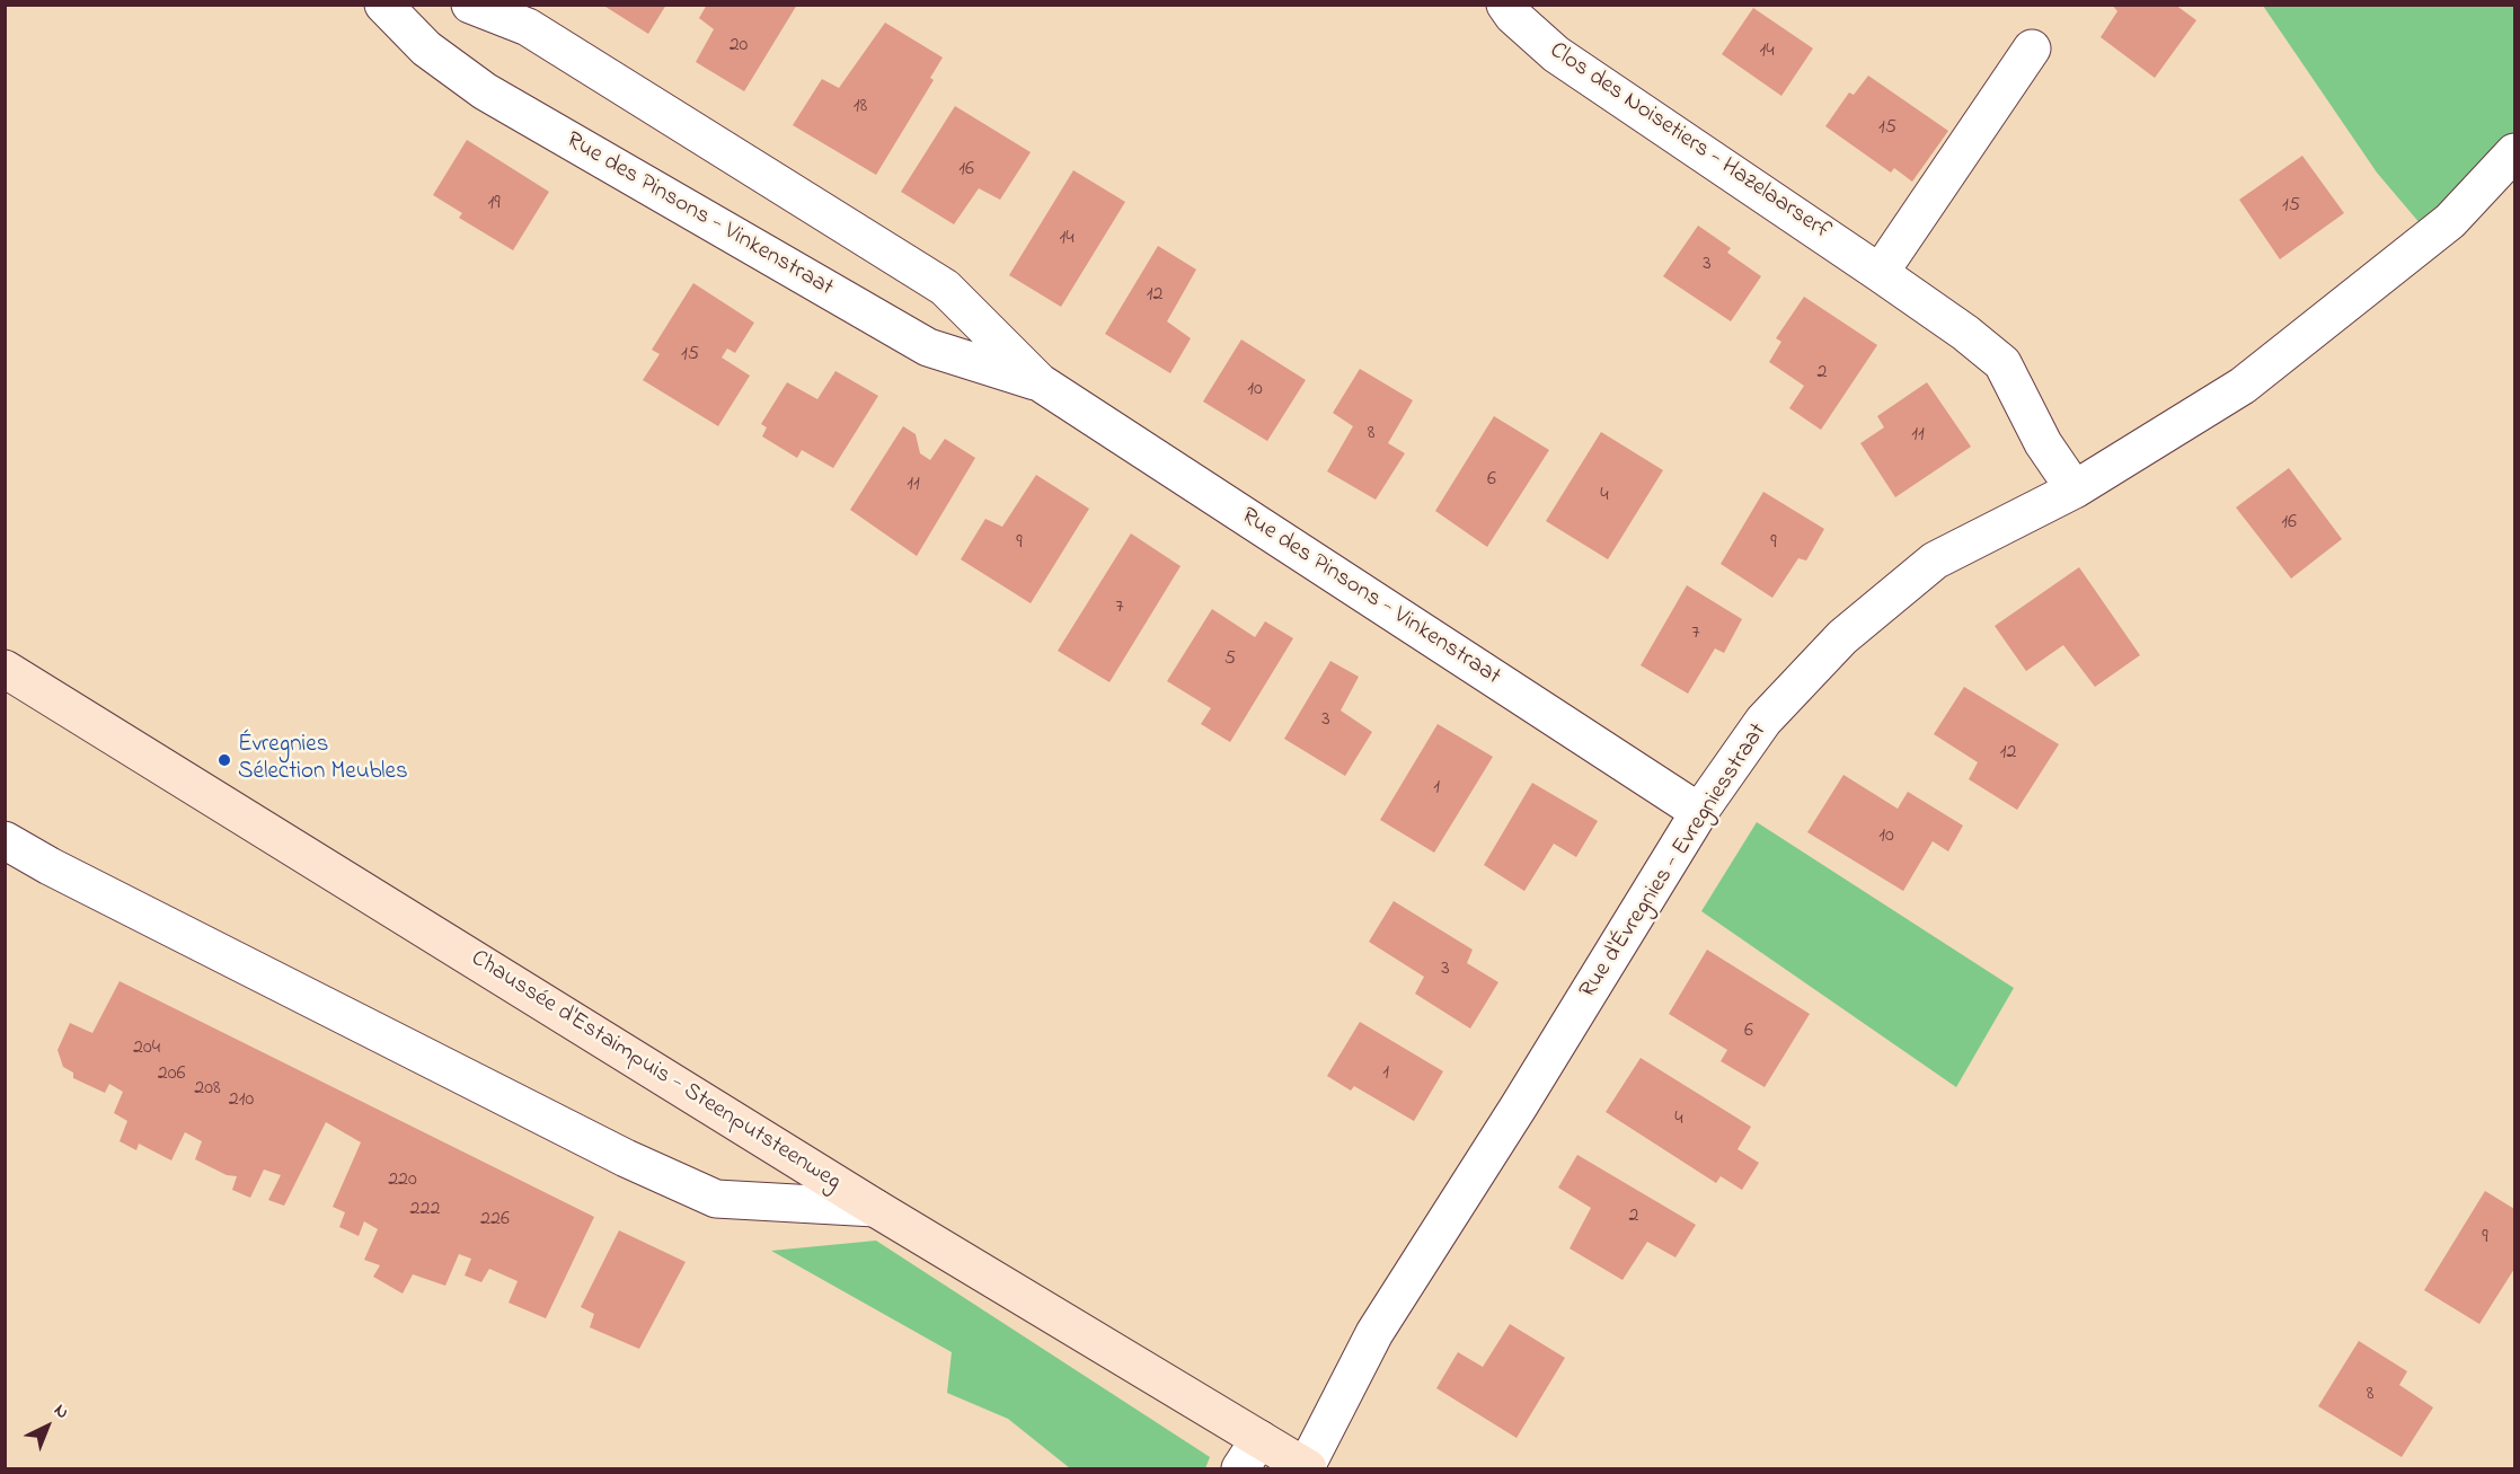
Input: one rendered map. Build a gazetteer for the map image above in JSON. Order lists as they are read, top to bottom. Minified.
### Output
{"streets":{"main road":["Chaussée d'Estaimpuis - Steenputsteenweg"],"street":["Clos des Noisetiers - Hazelaarserf","Rue des Pinsons - Vinkenstraat","Rue d'Évregnies - Evregniesstraat"]},"crossings":[["Clos des Noisetiers - Hazelaarserf","Rue d'Évregnies - Evregniesstraat"],["Rue des Pinsons - Vinkenstraat","Rue d'Évregnies - Evregniesstraat"],["Rue d'Évregnies - Evregniesstraat","Chaussée d'Estaimpuis - Steenputsteenweg"]],"places":["Évregnies Sélection Meubles"],"house_numbers":["20","14","18","15","16","19","15","14","3","12","15","2","10","8","11","6","11","4","16","9","9","7","7","5","3","12","1","10","3","6","204","1","206","208","210","4","220","222","2","226","9","8"],"north":"top right"}
